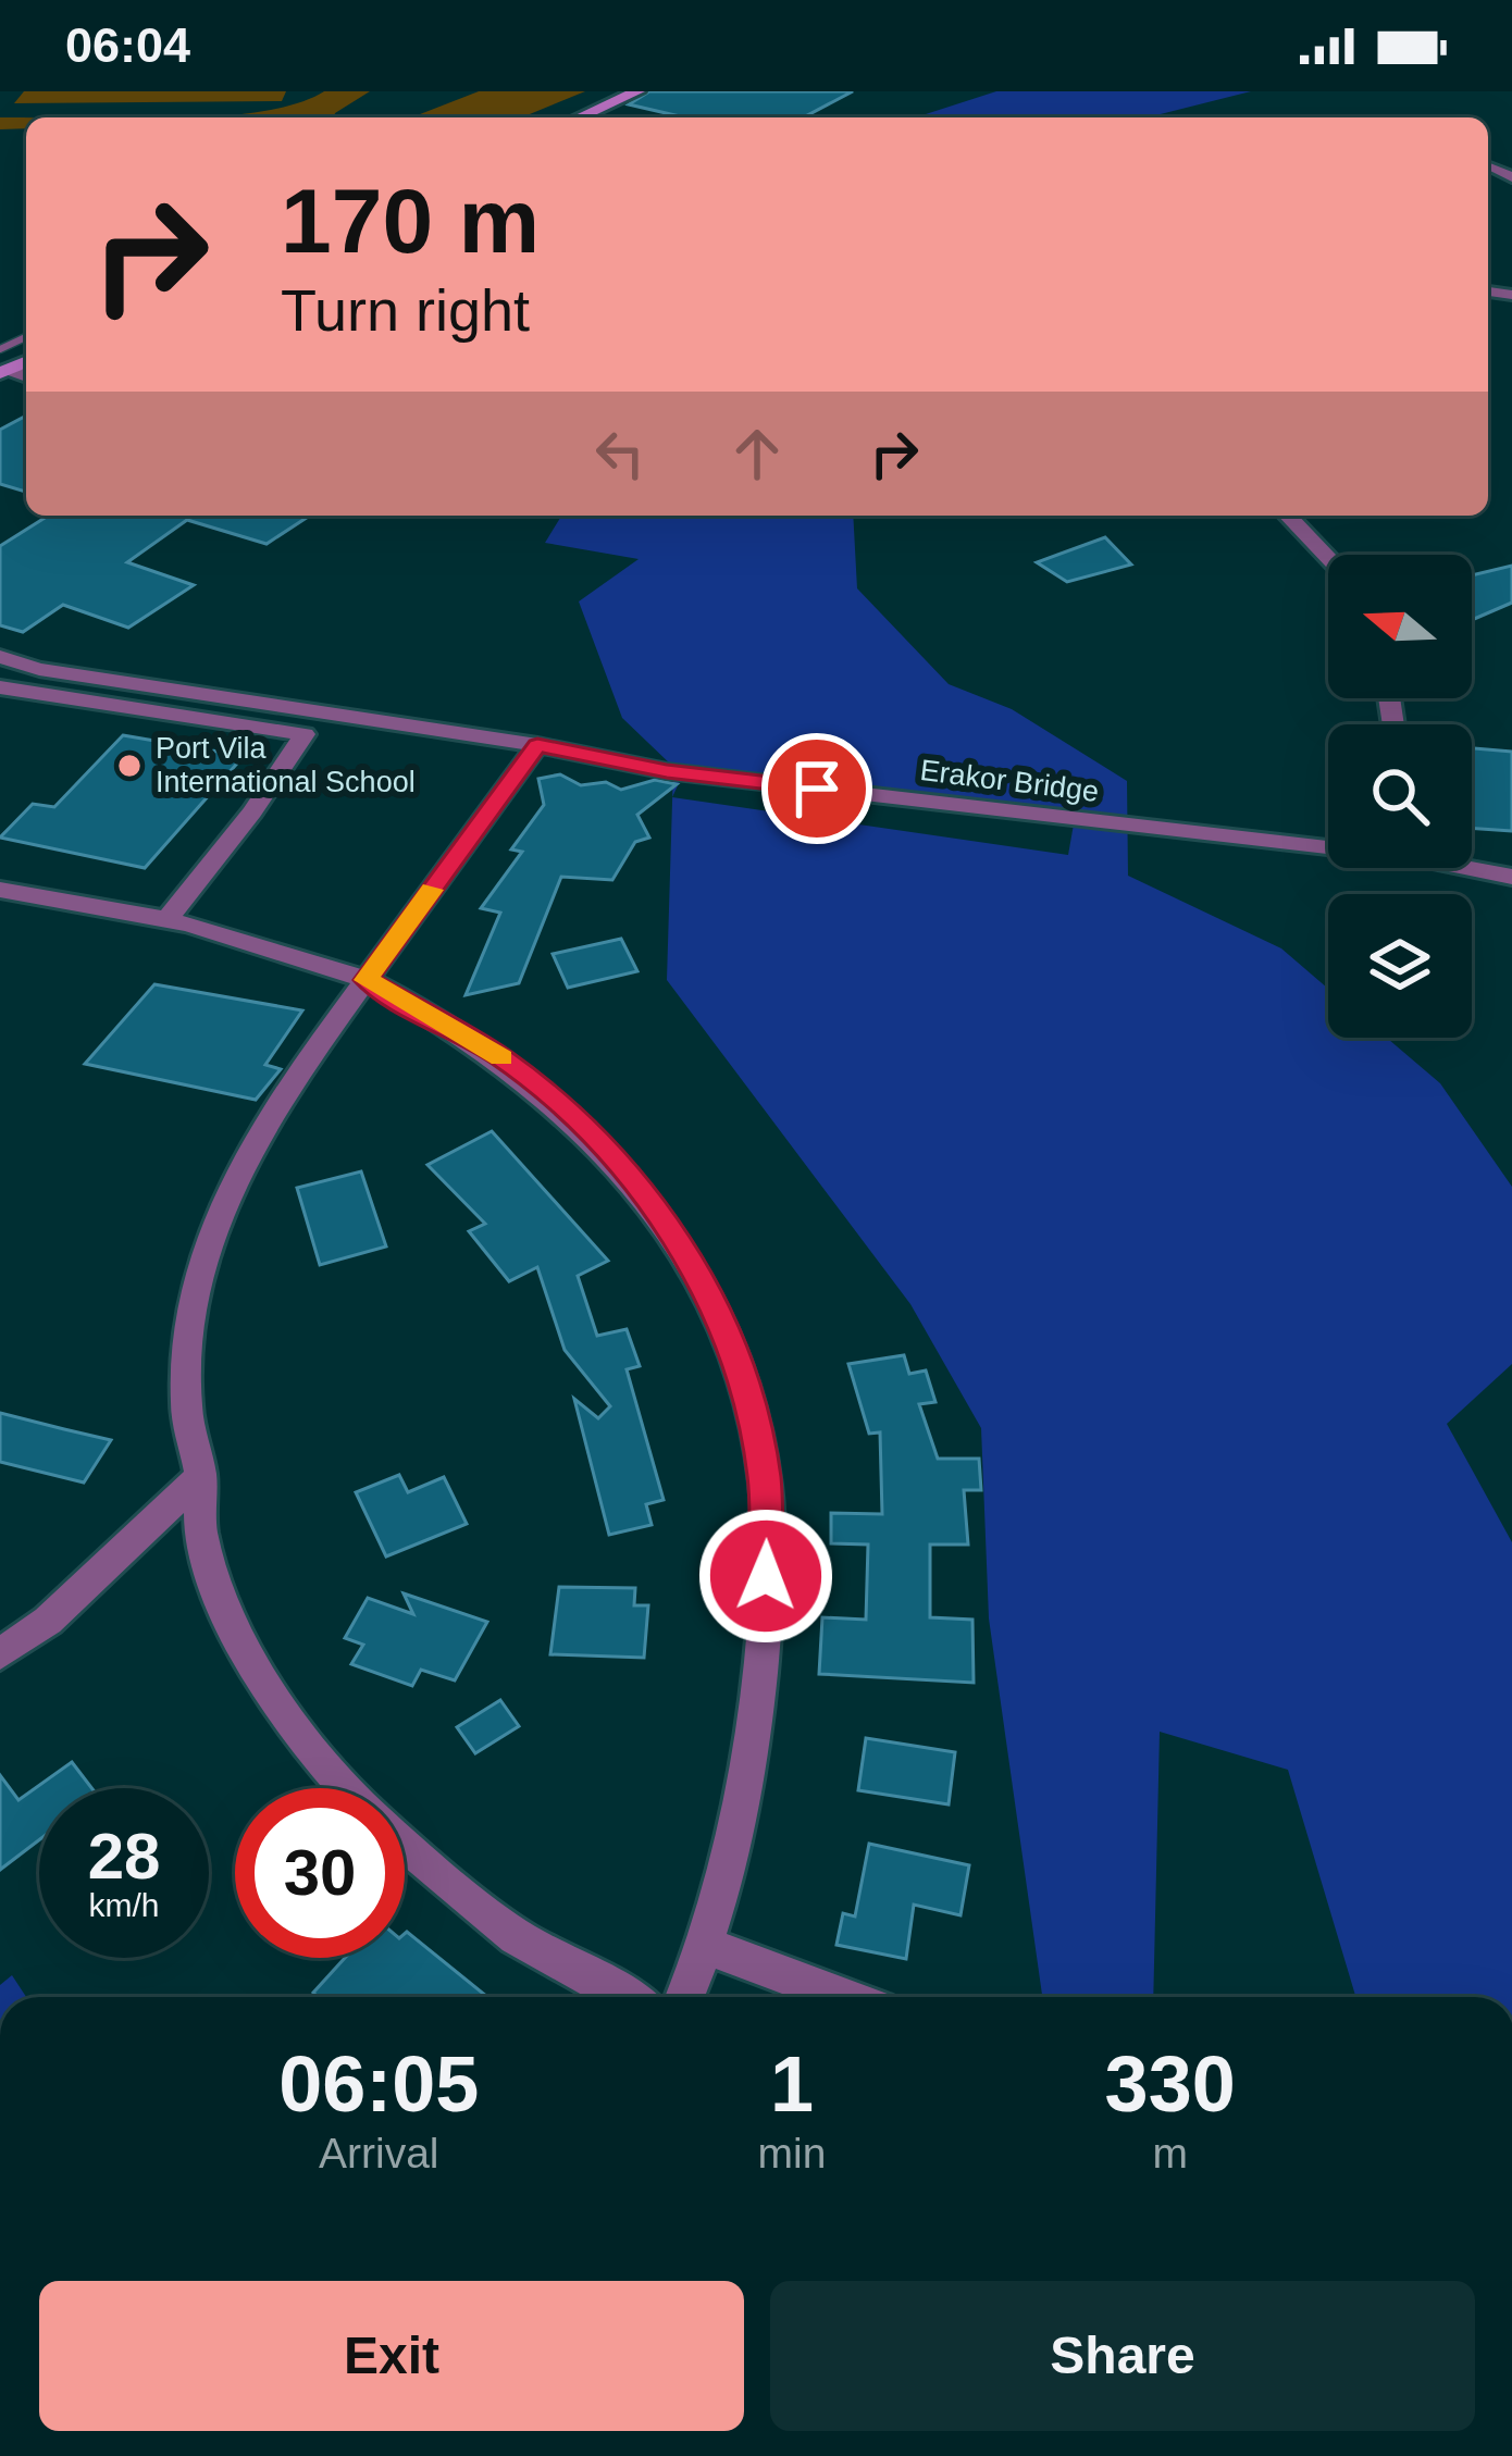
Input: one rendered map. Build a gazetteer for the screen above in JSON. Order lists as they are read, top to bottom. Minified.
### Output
{"streets":{"street":["Erakor Bridge"]},"places":["Port Vila International School"],"north":"left","page":{"status":"06:04","turn":["170 m","Turn right"],"speed":"28 km/h","limit":"30","eta":["06:05","Arrival","1","min","330","m"],"buttons":["Exit","Share"]}}
